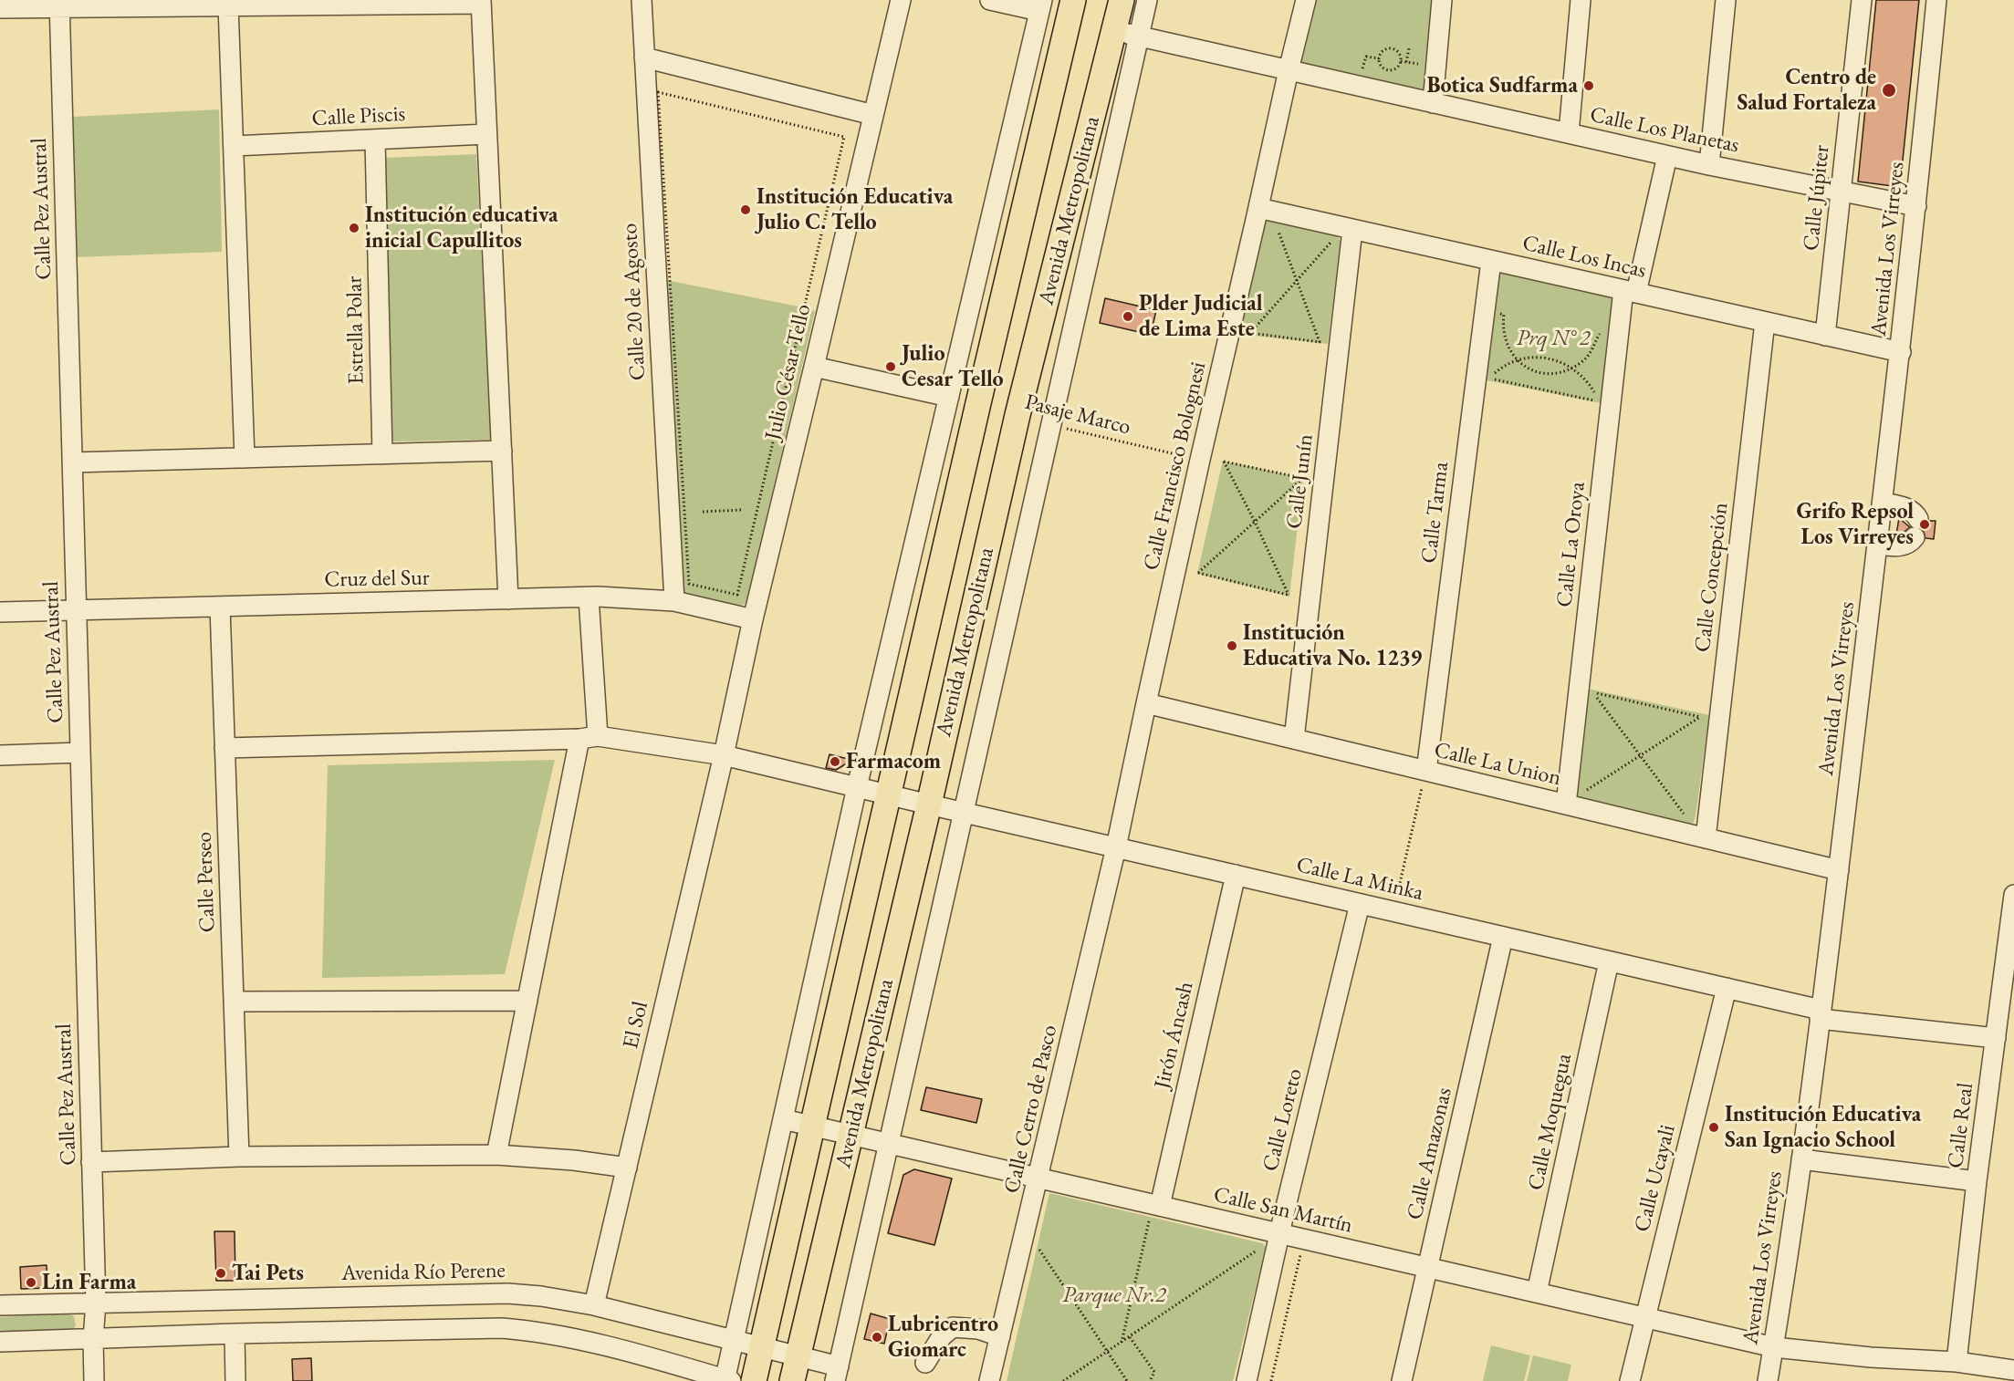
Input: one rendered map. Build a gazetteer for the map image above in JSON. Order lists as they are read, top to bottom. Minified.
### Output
{"streets":{"main road":["Avenida Metropolitana"],"street":["Calle Piscis","Calle Los Planetas","Calle Júpiter","Calle Pez Austral","Avenida Los Virreyes","Calle Los Incas","Calle 20 de Agosto","Estrella Polar","Julio César Tello","Calle Francisco Bolognesi","Calle Junín","Calle Tarma","Calle La Oroya","Calle Concepción","Cruz del Sur","Calle La Union","Calle La Minka","Calle Perseo","El Sol","Jirón Áncash","Calle Cerro de Pasco","Calle Loreto","Calle Moquegua","Calle Real","Calle Amazonas","Calle Ucayali","Calle San Martín","Avenida Río Perene"],"path":["Pasaje Marco"]},"crossings":[["Calle Piscis","Estrella Polar"],["Calle Los Planetas","Calle Júpiter"],["Calle Los Planetas","Avenida Metropolitana"],["Calle Los Planetas","Avenida Los Virreyes"],["Calle Los Planetas","Calle Francisco Bolognesi"],["Calle Los Planetas","Calle La Oroya"],["Calle Júpiter","Calle Los Incas"],["Calle Pez Austral","Cruz del Sur"],["Calle Pez Austral","Avenida Río Perene"],["Avenida Metropolitana","Pasaje Marco"],["Avenida Metropolitana","Calle La Minka"],["Avenida Metropolitana","Calle San Martín"],["Avenida Metropolitana","Avenida Río Perene"],["Avenida Los Virreyes","Calle Los Incas"],["Avenida Los Virreyes","Calle La Union"],["Avenida Los Virreyes","Calle La Minka"],["Avenida Los Virreyes","Calle San Martín"],["Calle Los Incas","Calle Francisco Bolognesi"],["Calle Los Incas","Calle Junín"],["Calle Los Incas","Calle Tarma"],["Calle Los Incas","Calle La Oroya"],["Calle Los Incas","Calle Concepción"],["Calle 20 de Agosto","Cruz del Sur"],["Julio César Tello","Cruz del Sur"],["Julio César Tello","Calle La Minka"],["Julio César Tello","El Sol"],["Pasaje Marco","Calle Francisco Bolognesi"],["Calle Francisco Bolognesi","Calle La Union"],["Calle Francisco Bolognesi","Calle La Minka"],["Calle Francisco Bolognesi","Calle Cerro de Pasco"],["Calle Junín","Calle La Union"],["Calle Tarma","Calle La Union"],["Calle La Oroya","Calle La Union"],["Calle Concepción","Calle La Union"],["Cruz del Sur","Calle Perseo"],["Calle La Minka","Calle Perseo"],["Calle La Minka","El Sol"],["Calle La Minka","Jirón Áncash"],["Calle La Minka","Calle Cerro de Pasco"],["Calle La Minka","Calle Loreto"],["Calle La Minka","Calle Moquegua"],["Calle La Minka","Calle Real"],["Calle La Minka","Calle Amazonas"],["Calle La Minka","Calle Ucayali"],["El Sol","Avenida Río Perene"],["Jirón Áncash","Calle San Martín"],["Calle Cerro de Pasco","Calle San Martín"],["Calle Loreto","Calle San Martín"],["Calle Moquegua","Calle San Martín"],["Calle Real","Calle San Martín"],["Calle Amazonas","Calle San Martín"],["Calle Ucayali","Calle San Martín"]],"parks":["Prq N° 2","Parque Nr.2"],"places":["Botica Sudfarma","Centro de Salud Fortaleza","Institución Educativa Julio C. Tello","Institución educativa inicial Capullitos","Plder Judicial de Lima Este","Julio Cesar Tello","Grifo Repsol Los Virreyes","Institución Educativa No. 1239","Farmacom","Institución Educativa San Ignacio School","Tai Pets","Lin Farma","Lubricentro Giomarc"]}
